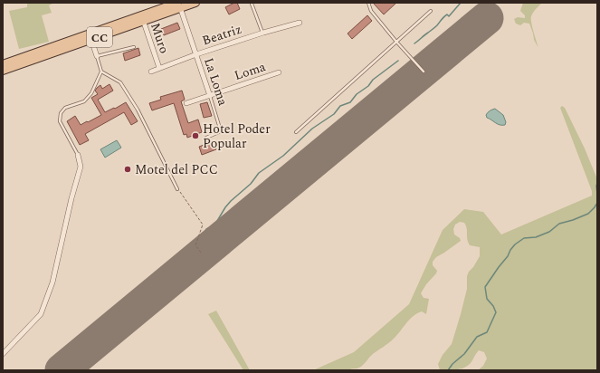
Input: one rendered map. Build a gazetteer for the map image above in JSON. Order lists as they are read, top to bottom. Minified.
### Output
{"streets":{"main road":["CC"],"street":["Beatriz","Muro","Loma","La Loma"]},"crossings":[["Beatriz","Muro"],["Beatriz","La Loma"],["CC","Muro"],["CC","La Loma"],["Loma","La Loma"]],"places":["Hotel Poder Popular","Motel del PCC"]}
